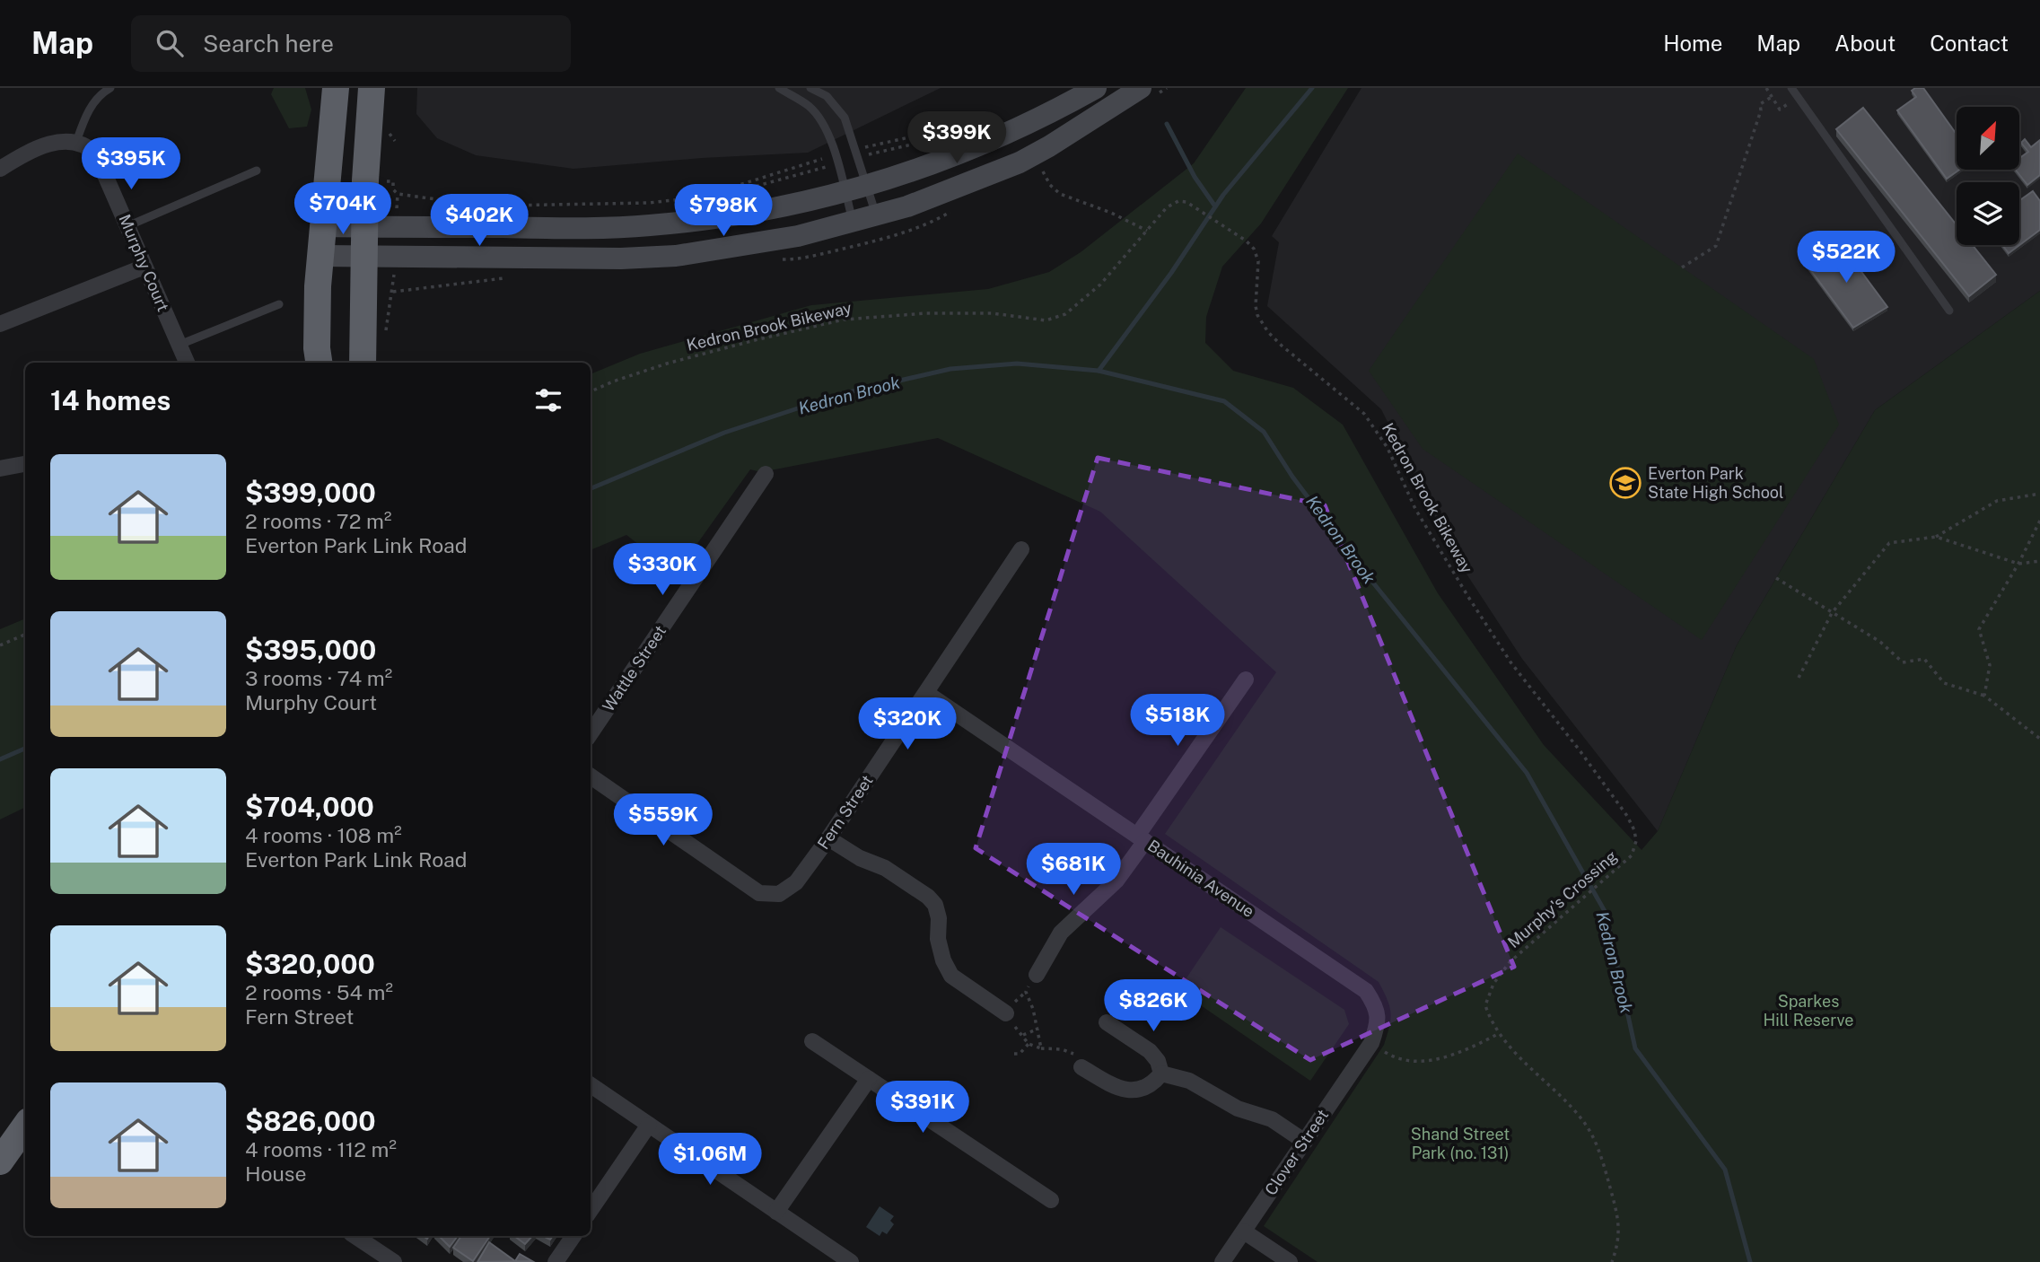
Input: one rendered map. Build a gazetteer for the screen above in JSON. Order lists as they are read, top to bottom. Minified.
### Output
{"streets":{"street":["Murphy Court","Wattle Street","Fern Street","Bauhinia Avenue","Clover Street"],"path":["Kedron Brook Bikeway","Murphy's Crossing"]},"crossings":[["Kedron Brook Bikeway","Murphy's Crossing"],["Fern Street","Bauhinia Avenue"],["Bauhinia Avenue","Clover Street"]],"water":["Kedron Brook"],"parks":["Sparkes Hill Reserve","Shand Street Park (no. 131)"],"places":{"school or university":["Everton Park State High School"]},"north":"top right","page":{"header":"Map","search":"Search here","nav":["Home","Map","About","Contact"],"price":["$399K","$395K","$704K","$798K","$402K","$522K","$330K","$518K","$320K","$559K","$681K","$826K","$391K","$1.06M"],"heading":"14 homes","list":[{"name":"$399,000","note":"2 rooms · 72 m² · Everton Park Link Road"},{"name":"$395,000","note":"3 rooms · 74 m² · Murphy Court"},{"name":"$704,000","note":"4 rooms · 108 m² · Everton Park Link Road"},{"name":"$320,000","note":"2 rooms · 54 m² · Fern Street"},{"name":"$826,000","note":"4 rooms · 112 m² · House"}]}}
